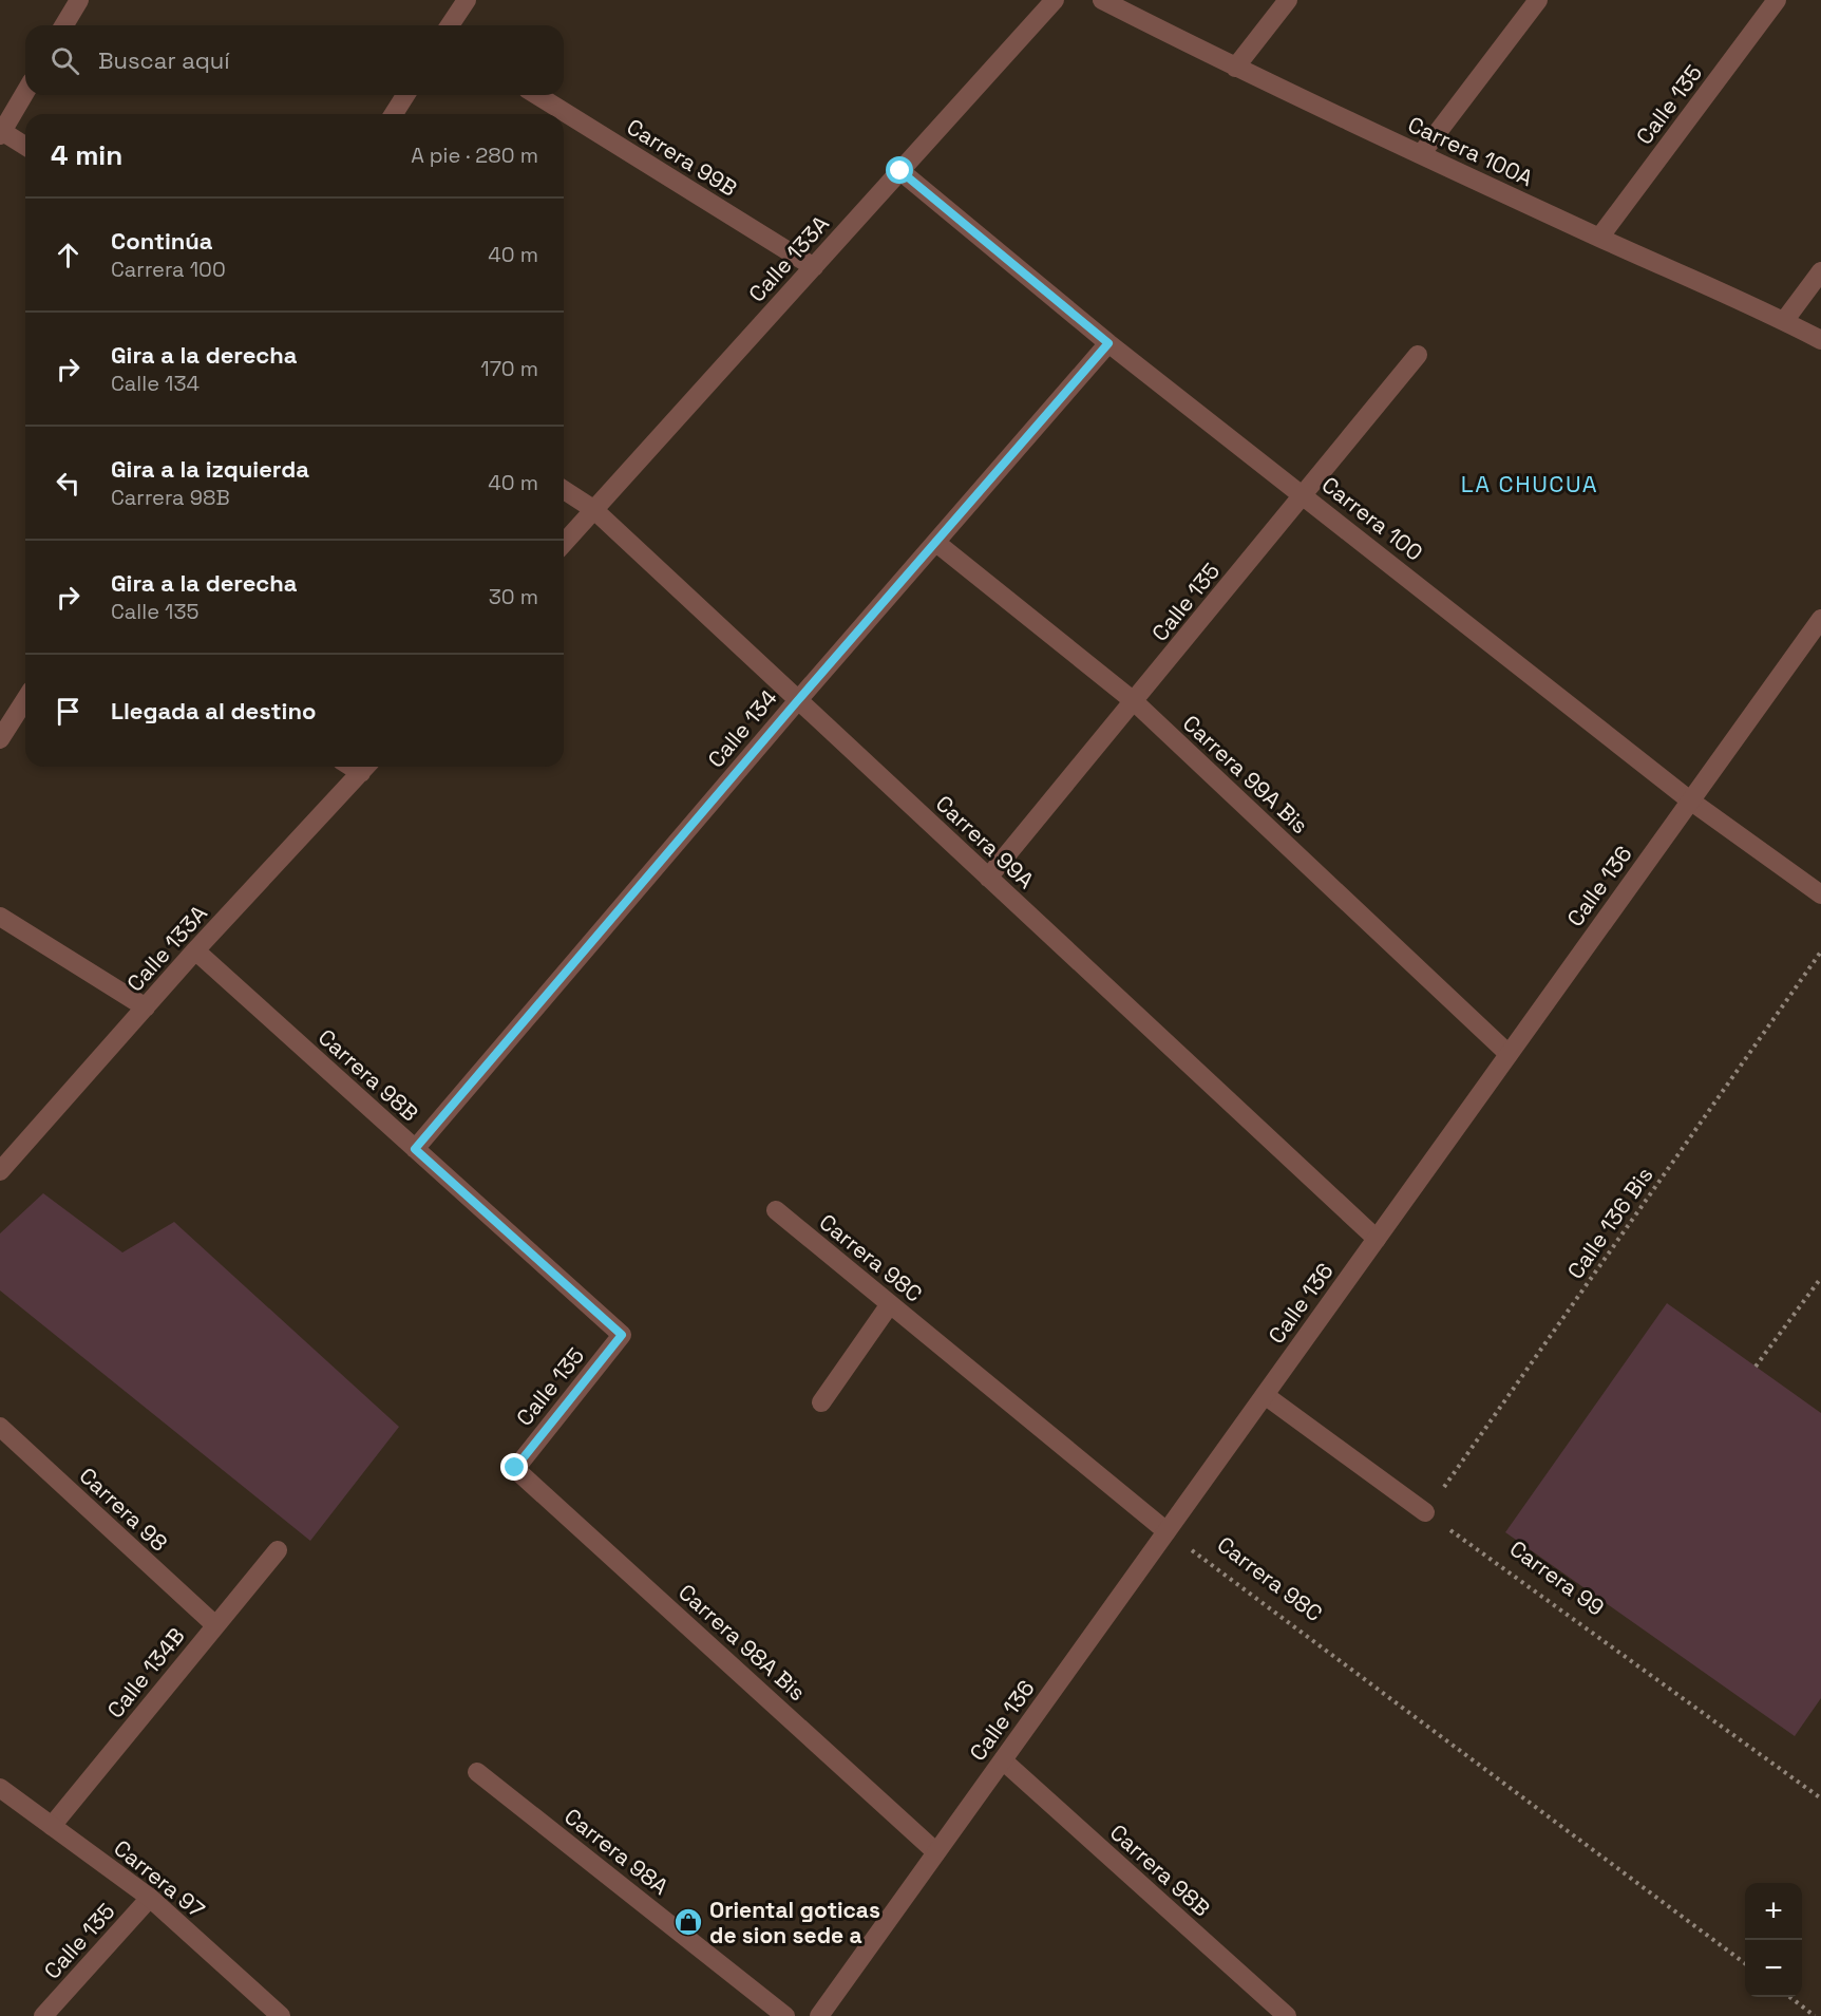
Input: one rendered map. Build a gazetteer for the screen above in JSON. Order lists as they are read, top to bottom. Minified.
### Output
{"streets":{"street":["Calle 135","Carrera 100A","Carrera 99B","Calle 133A","Carrera 100","Calle 134","Carrera 99A Bis","Carrera 99A","Calle 136","Carrera 98B","Carrera 98C","Carrera 98","Carrera 98A Bis","Calle 134B","Carrera 98A","Carrera 97"],"path":["Calle 136 Bis","Carrera 99"]},"crossings":[["Calle 135","Carrera 100A"],["Calle 135","Carrera 100"],["Calle 135","Carrera 99A Bis"],["Calle 135","Carrera 99A"],["Calle 135","Carrera 98B"],["Calle 135","Carrera 98A Bis"],["Calle 135","Carrera 97"],["Carrera 99B","Calle 133A"],["Calle 133A","Carrera 100"],["Calle 133A","Carrera 99A"],["Calle 133A","Carrera 98B"],["Carrera 100","Calle 134"],["Carrera 100","Calle 136"],["Calle 134","Carrera 99A Bis"],["Calle 134","Carrera 99A"],["Calle 134","Carrera 98B"],["Carrera 99A Bis","Calle 136"],["Carrera 99A","Calle 136"],["Calle 136","Carrera 98B"],["Calle 136","Carrera 98C"],["Calle 136","Carrera 98A Bis"],["Calle 136 Bis","Carrera 99"],["Carrera 98","Calle 134B"],["Calle 134B","Carrera 97"]],"districts":["LA CHUCUA"],"places":{"shop":["Oriental goticas de sion sede a"]},"page":{"search":"Buscar aquí","heading":["4 min","A pie · 280 m"],"list":[["Continúa","Carrera 100","40 m"],["Gira a la derecha","Calle 134","170 m"],["Gira a la izquierda","Carrera 98B","40 m"],["Gira a la derecha","Calle 135","30 m"],"Llegada al destino"],"map_buttons":["+","−"]}}
